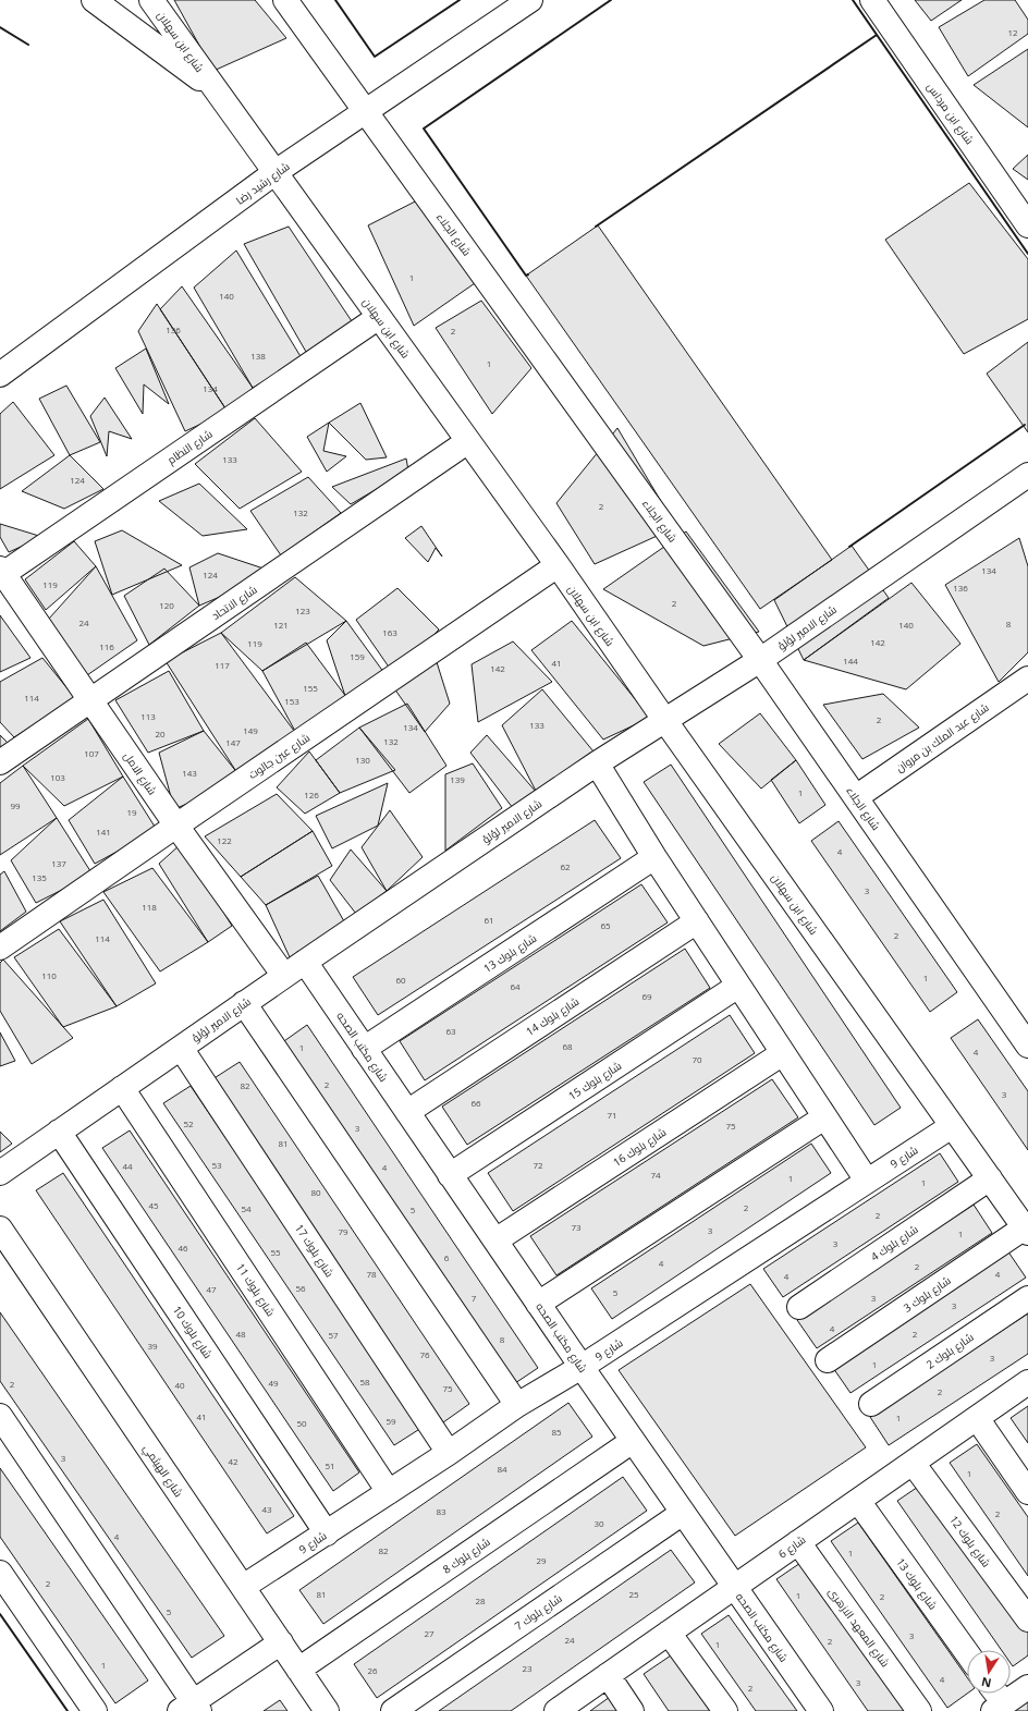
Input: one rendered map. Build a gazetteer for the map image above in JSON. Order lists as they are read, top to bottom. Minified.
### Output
{"streets":{"street":["شارع ابن سهلان","شارع ابن مرداس","شارع رشيد رضا","شارع الجلاء","شارع النظام","شارع الاتحاد","شارع الامير لؤلؤ","شارع عبد الملك بن مروان","شارع عين جالوت","شارع الامل","شارع بلوك 13","شارع بلوك 14","شارع مكتب الصحه","شارع بلوك 15","شارع بلوك 16","شارع 9","شارع بلوك 4","شارع بلوك 17","شارع بلوك 11","شارع بلوك 3","شارع بلوك 10","شارع بلوك 2","شارع الهيثمي","شارع بلوك 12","شارع 6","شارع بلوك 8","شارع بلوك 7","شارع المعهد الازهرى"]},"crossings":[["شارع ابن سهلان","شارع رشيد رضا"],["شارع ابن سهلان","شارع النظام"],["شارع ابن سهلان","شارع الاتحاد"],["شارع ابن سهلان","شارع الامير لؤلؤ"],["شارع ابن سهلان","شارع عين جالوت"],["شارع ابن سهلان","شارع 9"],["شارع ابن سهلان","شارع بلوك 4"],["شارع ابن سهلان","شارع بلوك 3"],["شارع رشيد رضا","شارع الجلاء"],["شارع الجلاء","شارع الامير لؤلؤ"],["شارع الجلاء","شارع عبد الملك بن مروان"],["شارع النظام","شارع الامل"],["شارع الاتحاد","شارع الامل"],["شارع الامير لؤلؤ","شارع الامل"],["شارع الامير لؤلؤ","شارع مكتب الصحه"],["شارع الامير لؤلؤ","شارع بلوك 17"],["شارع الامير لؤلؤ","شارع بلوك 11"],["شارع الامير لؤلؤ","شارع بلوك 10"],["شارع عين جالوت","شارع الامل"],["شارع بلوك 13","شارع مكتب الصحه"],["شارع بلوك 13","شارع 6"],["شارع بلوك 14","شارع مكتب الصحه"],["شارع مكتب الصحه","شارع بلوك 15"],["شارع مكتب الصحه","شارع بلوك 16"],["شارع مكتب الصحه","شارع 9"],["شارع مكتب الصحه","شارع 6"],["شارع مكتب الصحه","شارع بلوك 8"],["شارع مكتب الصحه","شارع بلوك 7"],["شارع 9","شارع بلوك 17"],["شارع 9","شارع بلوك 11"],["شارع 9","شارع بلوك 10"],["شارع 9","شارع الهيثمي"],["شارع الهيثمي","شارع بلوك 8"],["شارع بلوك 12","شارع 6"],["شارع 6","شارع المعهد الازهرى"]],"house_numbers":["12","1","140","136","2","138","1","134","133","124","2","132","134","124","119","136","2","120","123","24","8","121","140","163","142","119","116","159","144","41","117","142","155","114","153","113","2","133","134","149","20","132","147","107","130","143","103","139","1","126","99","19","141","122","4","137","62","135","3","118","61","65","2","114","110","1","60","64","69","63","68","1","4","70","2","82","3","66","71","52","75","3","81","53","72","44","4","74","1","1","80","45","2","54","5","2","73","3","79","1","3","46","55","6","4","2","78","4","4","56","47","5","7","3","3","4","48","2","57","8","39","76","3","1","58","49","2","40","75","2","41","1","59","50","85","3","42","51","84","1","43","83","2","30","4","82","1","29","2","81","25","1","2","28","5","27","3","24","2","1","1","23","26","4","3","2"],"north":"bottom"}
